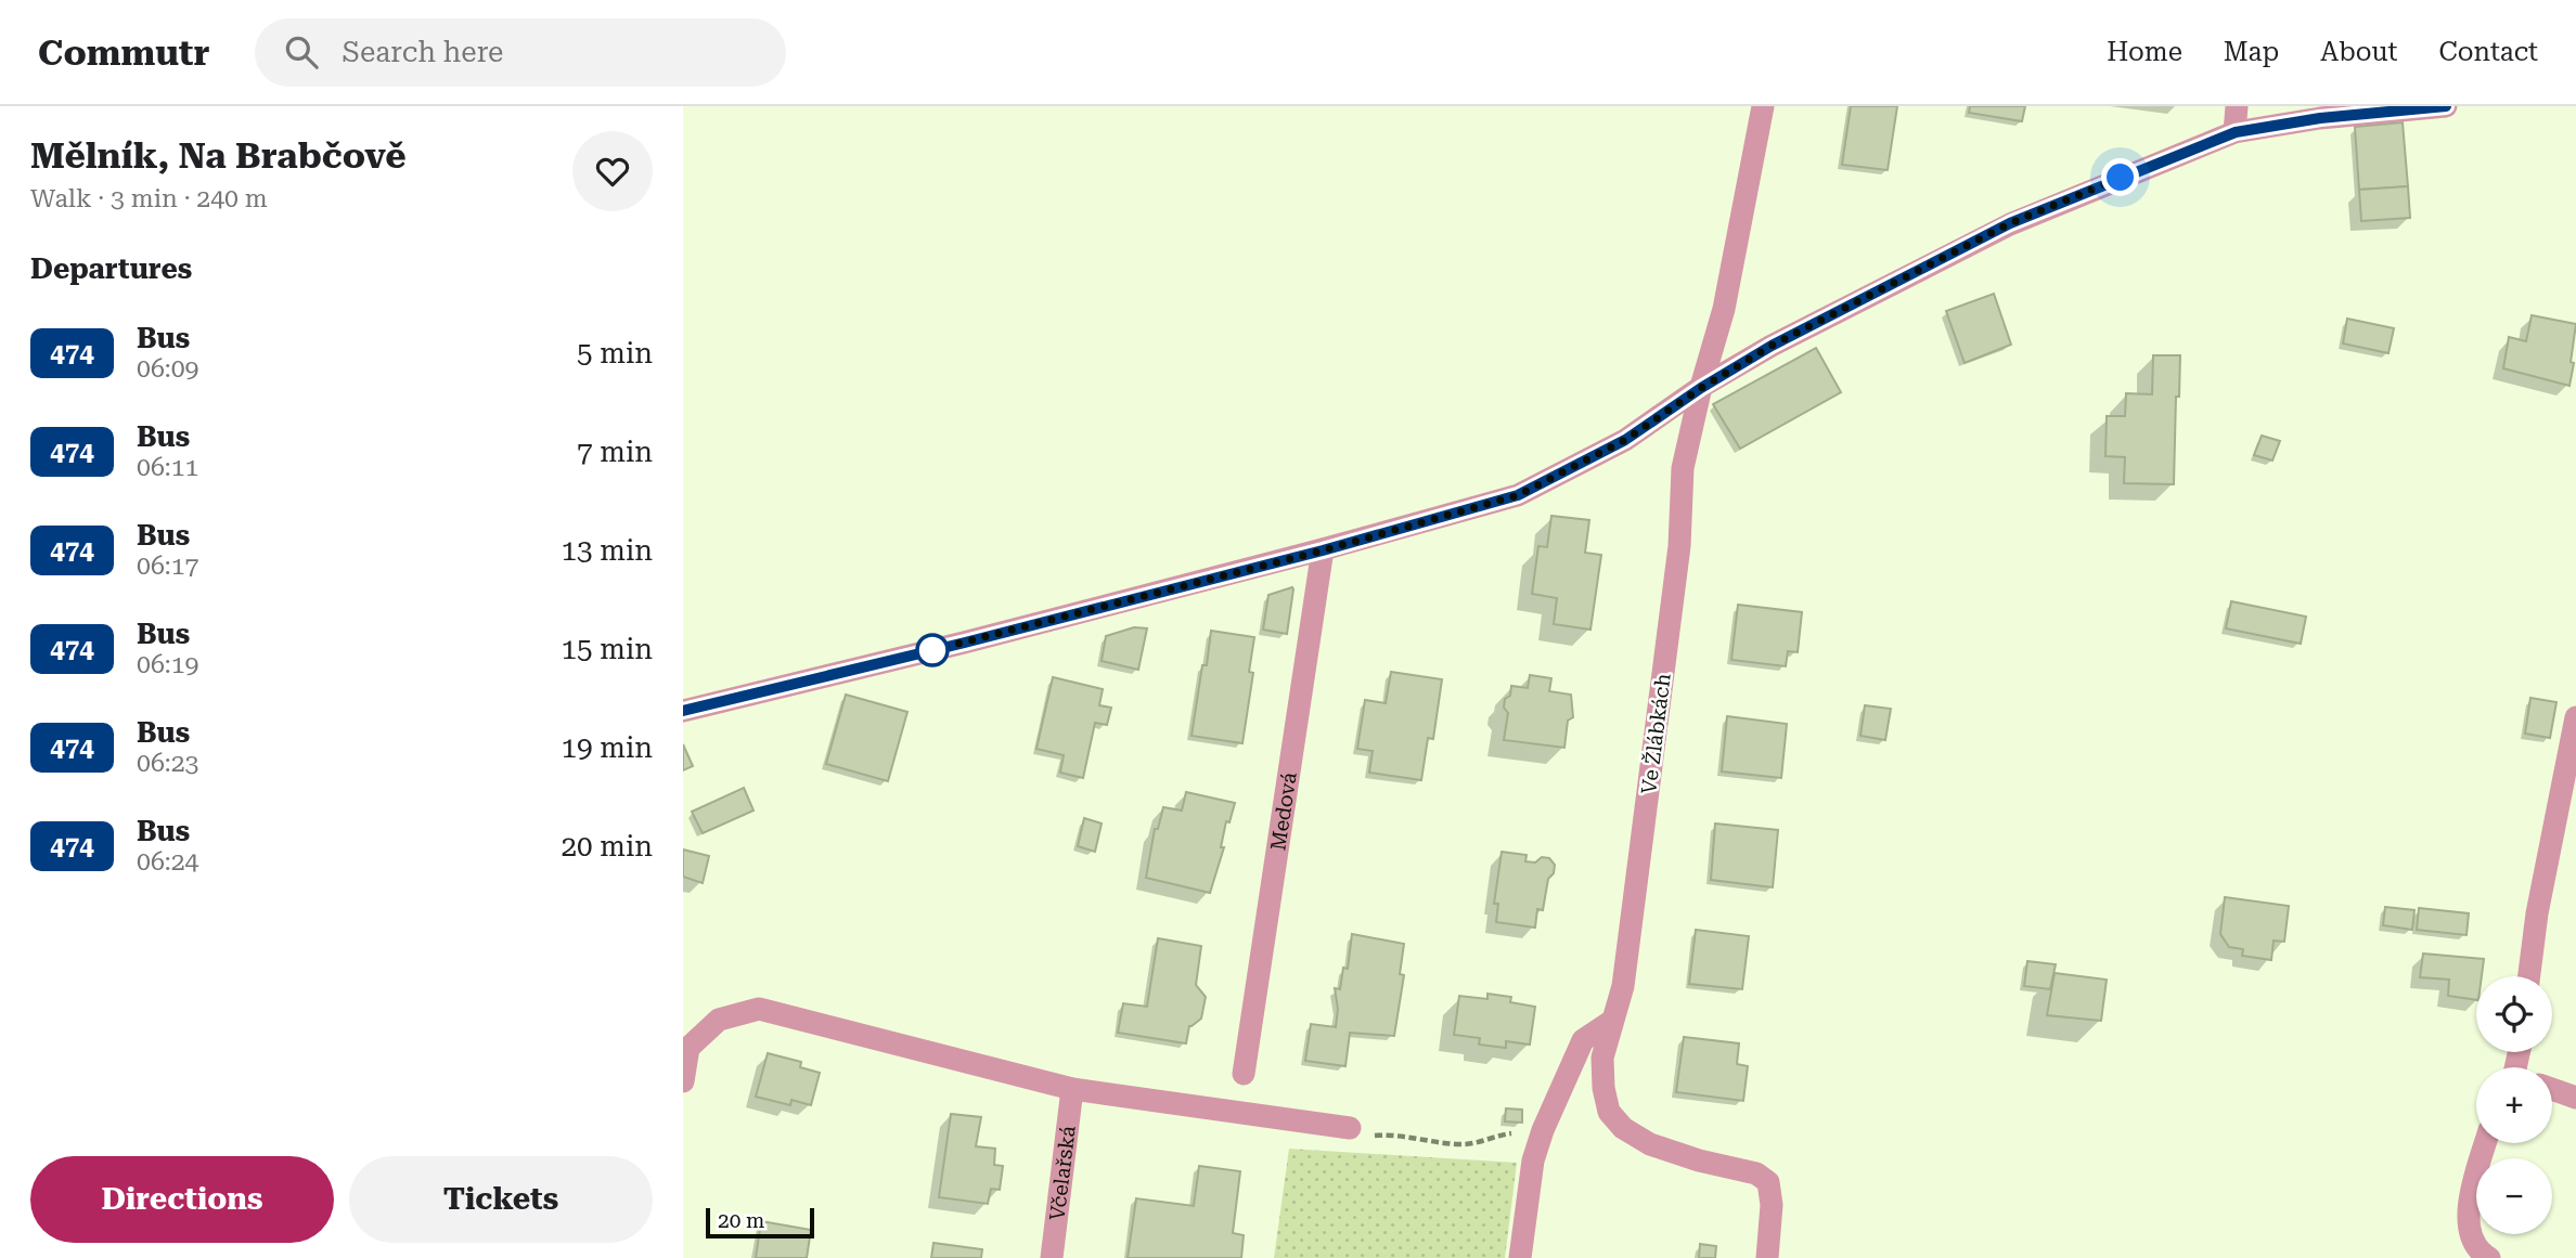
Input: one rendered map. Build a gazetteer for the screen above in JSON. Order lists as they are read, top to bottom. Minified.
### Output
{"streets":{"street":["Ve Žlábkách","Medová","Včelařská"]},"lines":["bus line 474"],"scale_bar":"20 m","page":{"header":"Commutr","search":"Search here","nav":["Home","Map","About","Contact"],"heading":[["Mělník, Na Brabčově","Walk · 3 min · 240 m"],"Departures"],"list":[{"mark":"474","name":"Bus","note":"06:09","value":"5 min"},{"mark":"474","name":"Bus","note":"06:11","value":"7 min"},{"mark":"474","name":"Bus","note":"06:17","value":"13 min"},{"mark":"474","name":"Bus","note":"06:19","value":"15 min"},{"mark":"474","name":"Bus","note":"06:23","value":"19 min"},{"mark":"474","name":"Bus","note":"06:24","value":"20 min"}],"map_buttons":["+","−"],"buttons":["Directions","Tickets"],"scale":"20 m"}}
